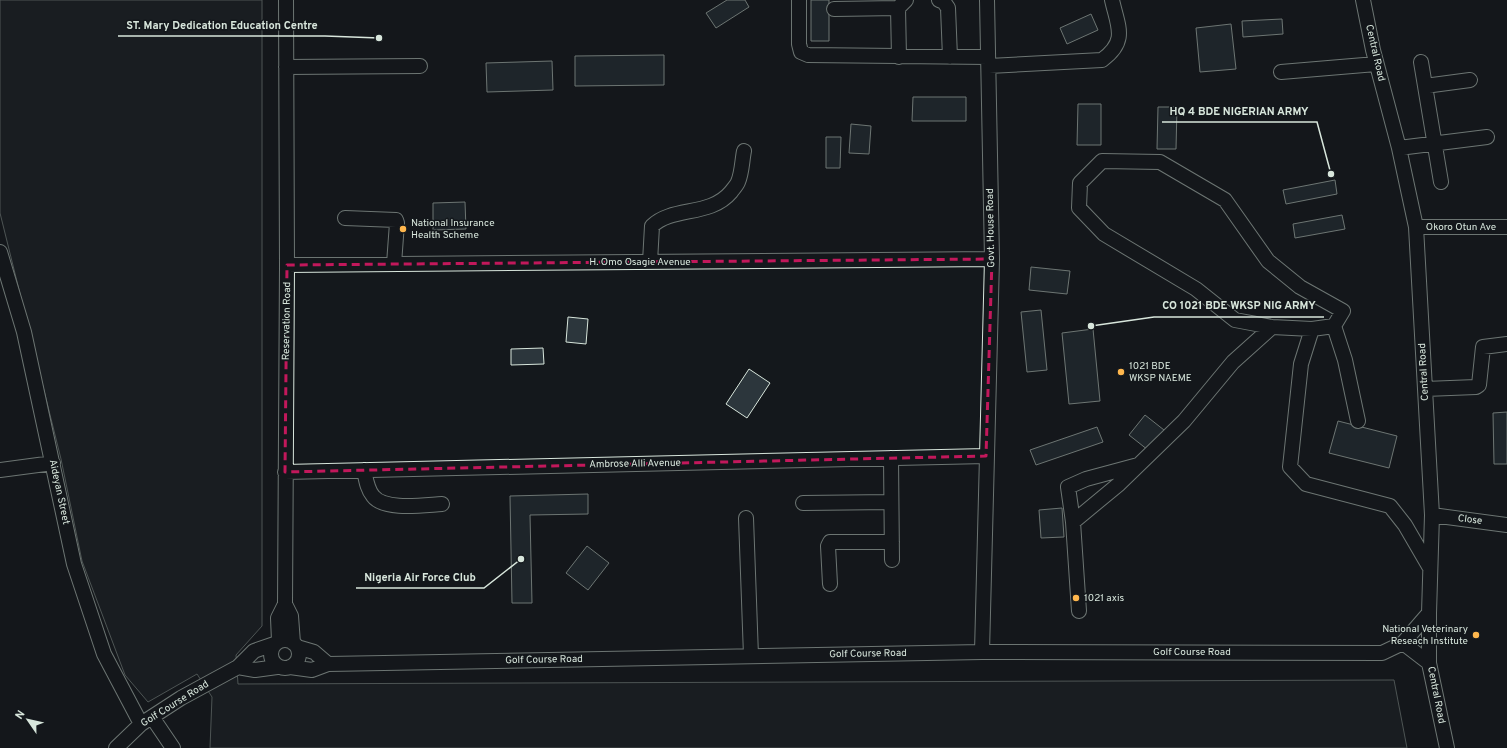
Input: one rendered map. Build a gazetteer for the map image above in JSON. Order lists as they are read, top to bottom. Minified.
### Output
{"streets":{"street":["Central Road","Okoro Otun Ave","Govt. House Road","H. Omo Osagie Avenue","Reservation Road","Ambrose Alli Avenue","Aideyan Street","Close","Golf Course Road"]},"crossings":[["Central Road","Okoro Otun Ave"],["Central Road","Close"],["Central Road","Golf Course Road"],["Govt. House Road","H. Omo Osagie Avenue"],["Govt. House Road","Ambrose Alli Avenue"],["Govt. House Road","Golf Course Road"],["H. Omo Osagie Avenue","Reservation Road"],["Reservation Road","Ambrose Alli Avenue"],["Reservation Road","Golf Course Road"],["Aideyan Street","Golf Course Road"]],"places":["ST. Mary Dedication Education Centre","HQ 4 BDE NIGERIAN ARMY","National Insurance Health Scheme","CO 1021 BDE WKSP NIG ARMY","1021 BDE WKSP NAEME","Nigeria Air Force Club","1021 axis","National Veterinary Reseach Institute"],"north":"top left"}
